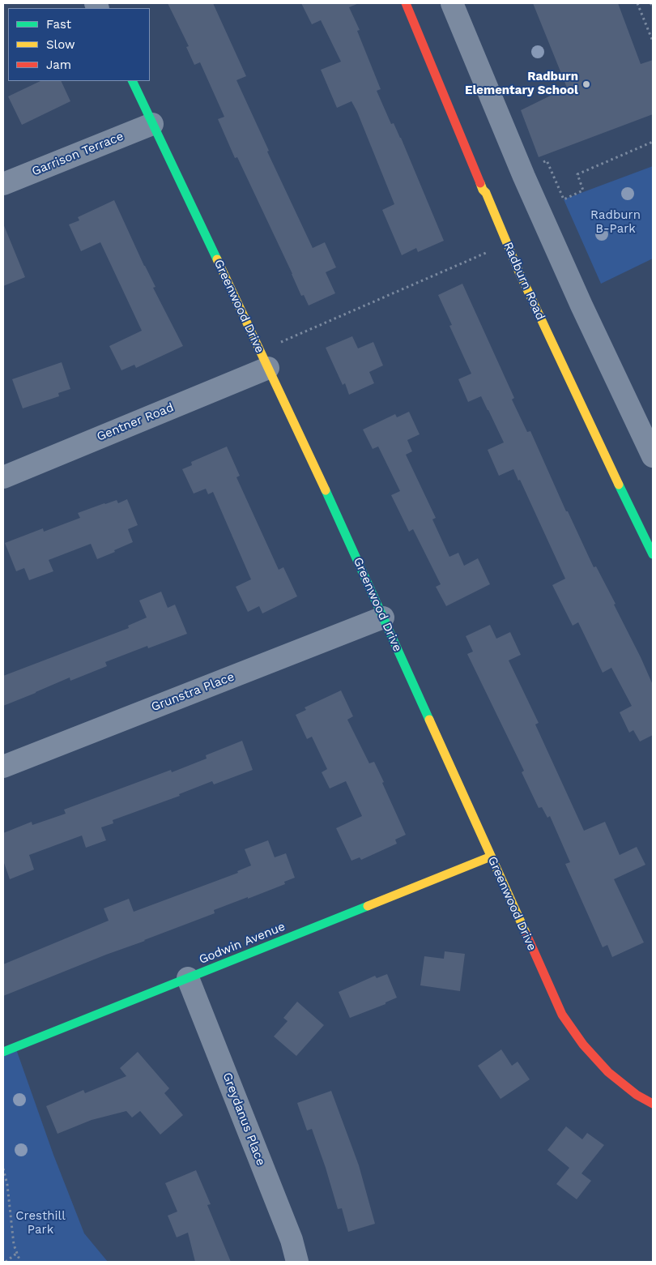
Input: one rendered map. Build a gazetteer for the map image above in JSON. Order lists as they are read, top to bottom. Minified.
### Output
{"streets":{"street":["Garrison Terrace","Radburn Road","Greenwood Drive","Gentner Road","Grunstra Place","Godwin Avenue","Greydanus Place"]},"crossings":[["Garrison Terrace","Greenwood Drive"],["Greenwood Drive","Gentner Road"],["Greenwood Drive","Grunstra Place"],["Greenwood Drive","Godwin Avenue"],["Godwin Avenue","Greydanus Place"]],"parks":["Radburn B-Park","Cresthill Park"],"places":["Radburn Elementary School"],"legend":["Fast","Slow","Jam"]}
